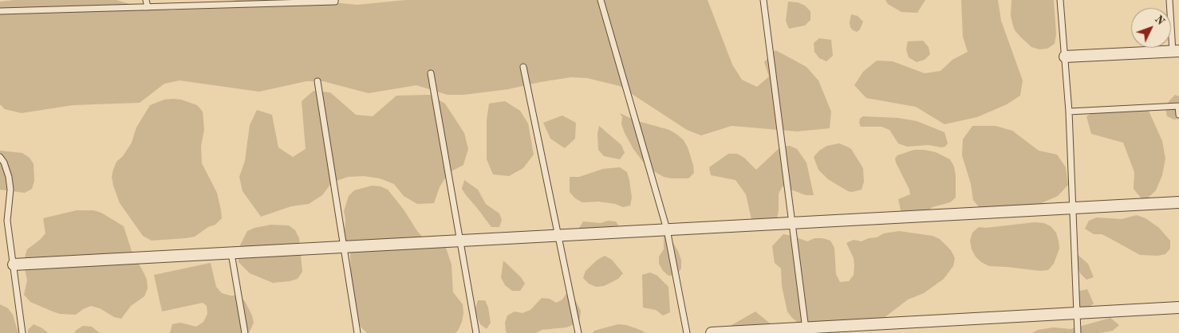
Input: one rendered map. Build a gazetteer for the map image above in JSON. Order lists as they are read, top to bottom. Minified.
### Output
{"north":"top right"}
